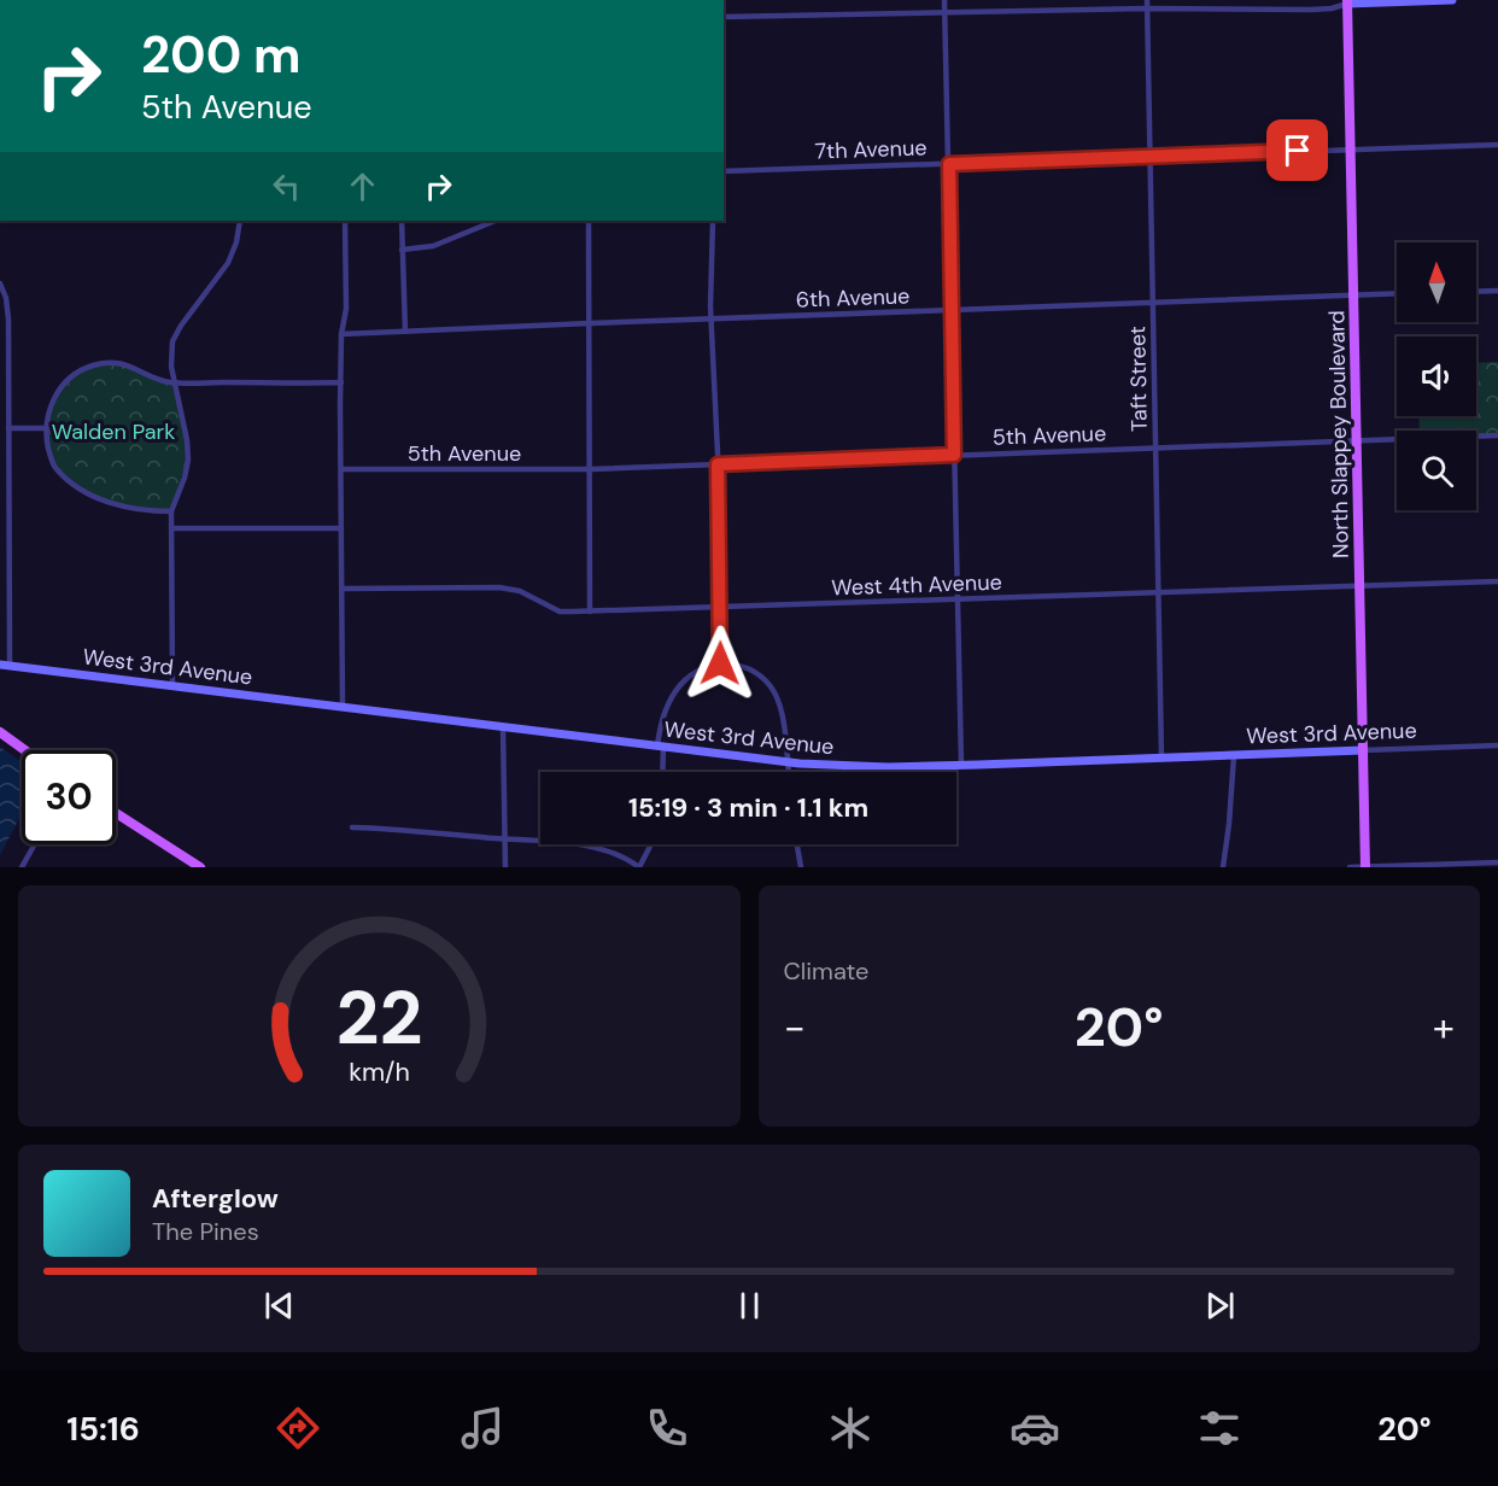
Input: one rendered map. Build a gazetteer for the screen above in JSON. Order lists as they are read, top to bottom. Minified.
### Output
{"streets":{"main road":["North Slappey Boulevard"],"street":["7th Avenue","6th Avenue","Taft Street","5th Avenue","West 4th Avenue","West 3rd Avenue"]},"crossings":[["7th Avenue","Taft Street"],["7th Avenue","North Slappey Boulevard"],["6th Avenue","Taft Street"],["6th Avenue","North Slappey Boulevard"],["Taft Street","5th Avenue"],["Taft Street","West 4th Avenue"],["Taft Street","West 3rd Avenue"],["North Slappey Boulevard","5th Avenue"],["North Slappey Boulevard","West 4th Avenue"],["North Slappey Boulevard","West 3rd Avenue"]],"parks":["Walden Park"],"north":"top","page":{"turn":["200 m","5th Avenue"],"limit":"30","trip":"15:19 · 3 min · 1.1 km","tile":"Climate","heat":["−","20°","+"],"song":["Afterglow","The Pines"],"tabs":["15:16","20°"],"gauge":["22","km/h"]}}
